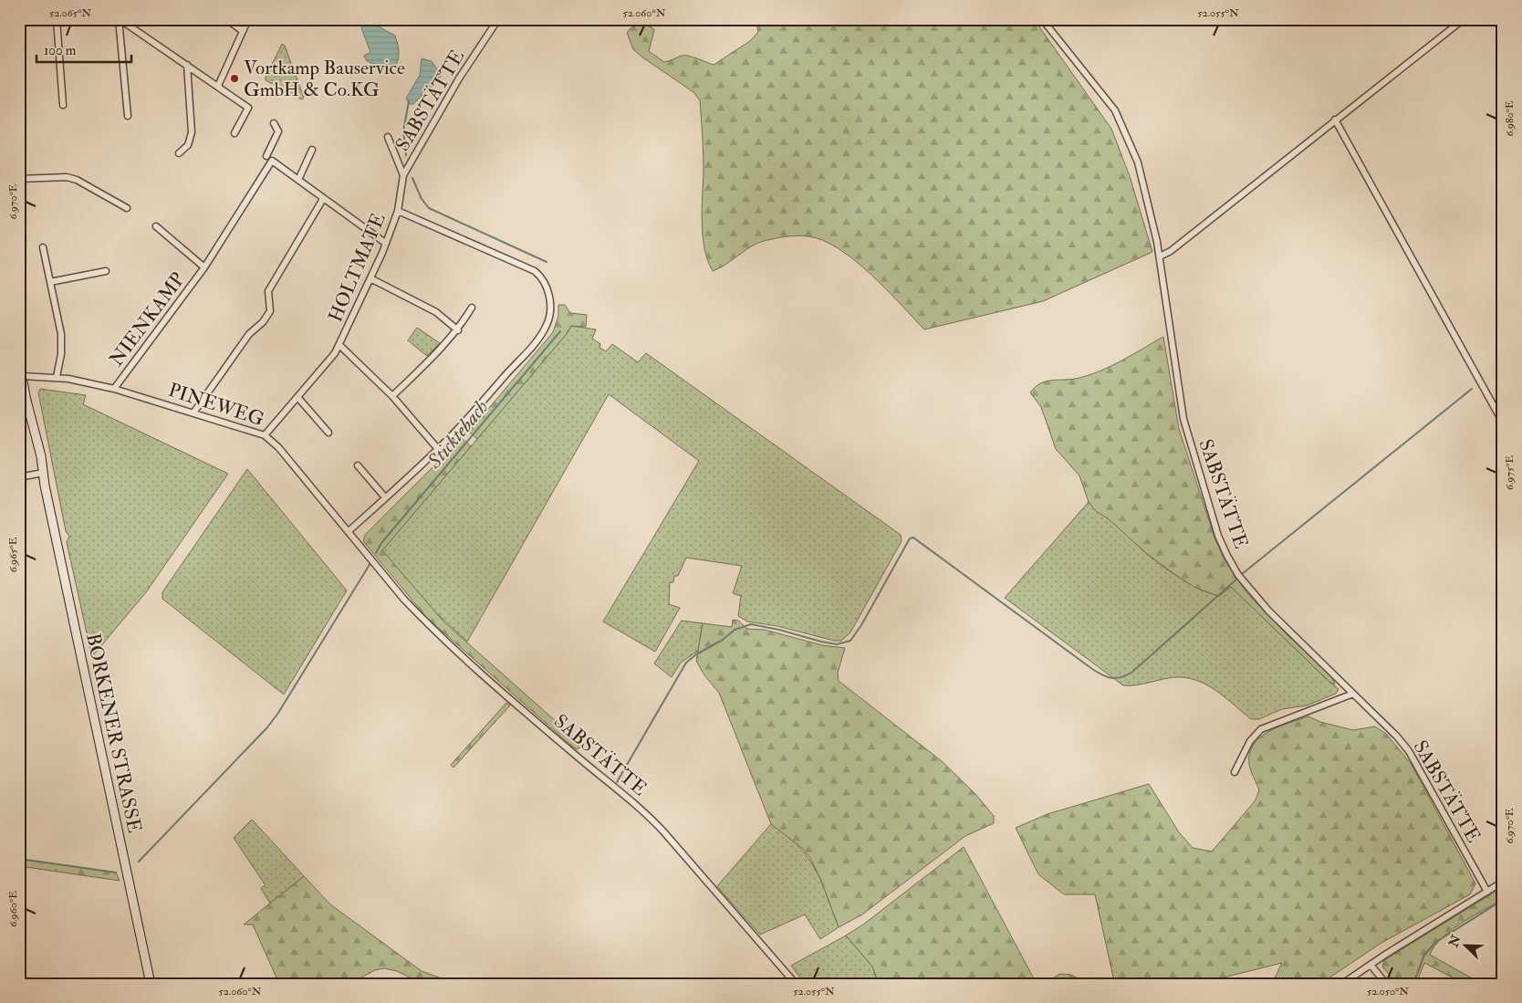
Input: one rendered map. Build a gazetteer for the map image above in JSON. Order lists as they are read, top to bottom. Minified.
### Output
{"streets":{"main road":["BORKENER STRASSE"],"street":["SABSTÄTTE","HOLTMATE","NIENKAMP","PINEWEG"]},"crossings":[["SABSTÄTTE","HOLTMATE"],["SABSTÄTTE","PINEWEG"],["HOLTMATE","PINEWEG"],["NIENKAMP","PINEWEG"],["PINEWEG","BORKENER STRASSE"]],"water":["Sticktebach"],"places":["Vortkamp Bauservice GmbH & Co.KG"],"scale_bar":"100 m","north":"top left","coordinates":["52.065°N","52.060°N","52.055°N","6.980°E","6.970°E","6.975°E","6.965°E","6.960°E","52.050°N"]}
